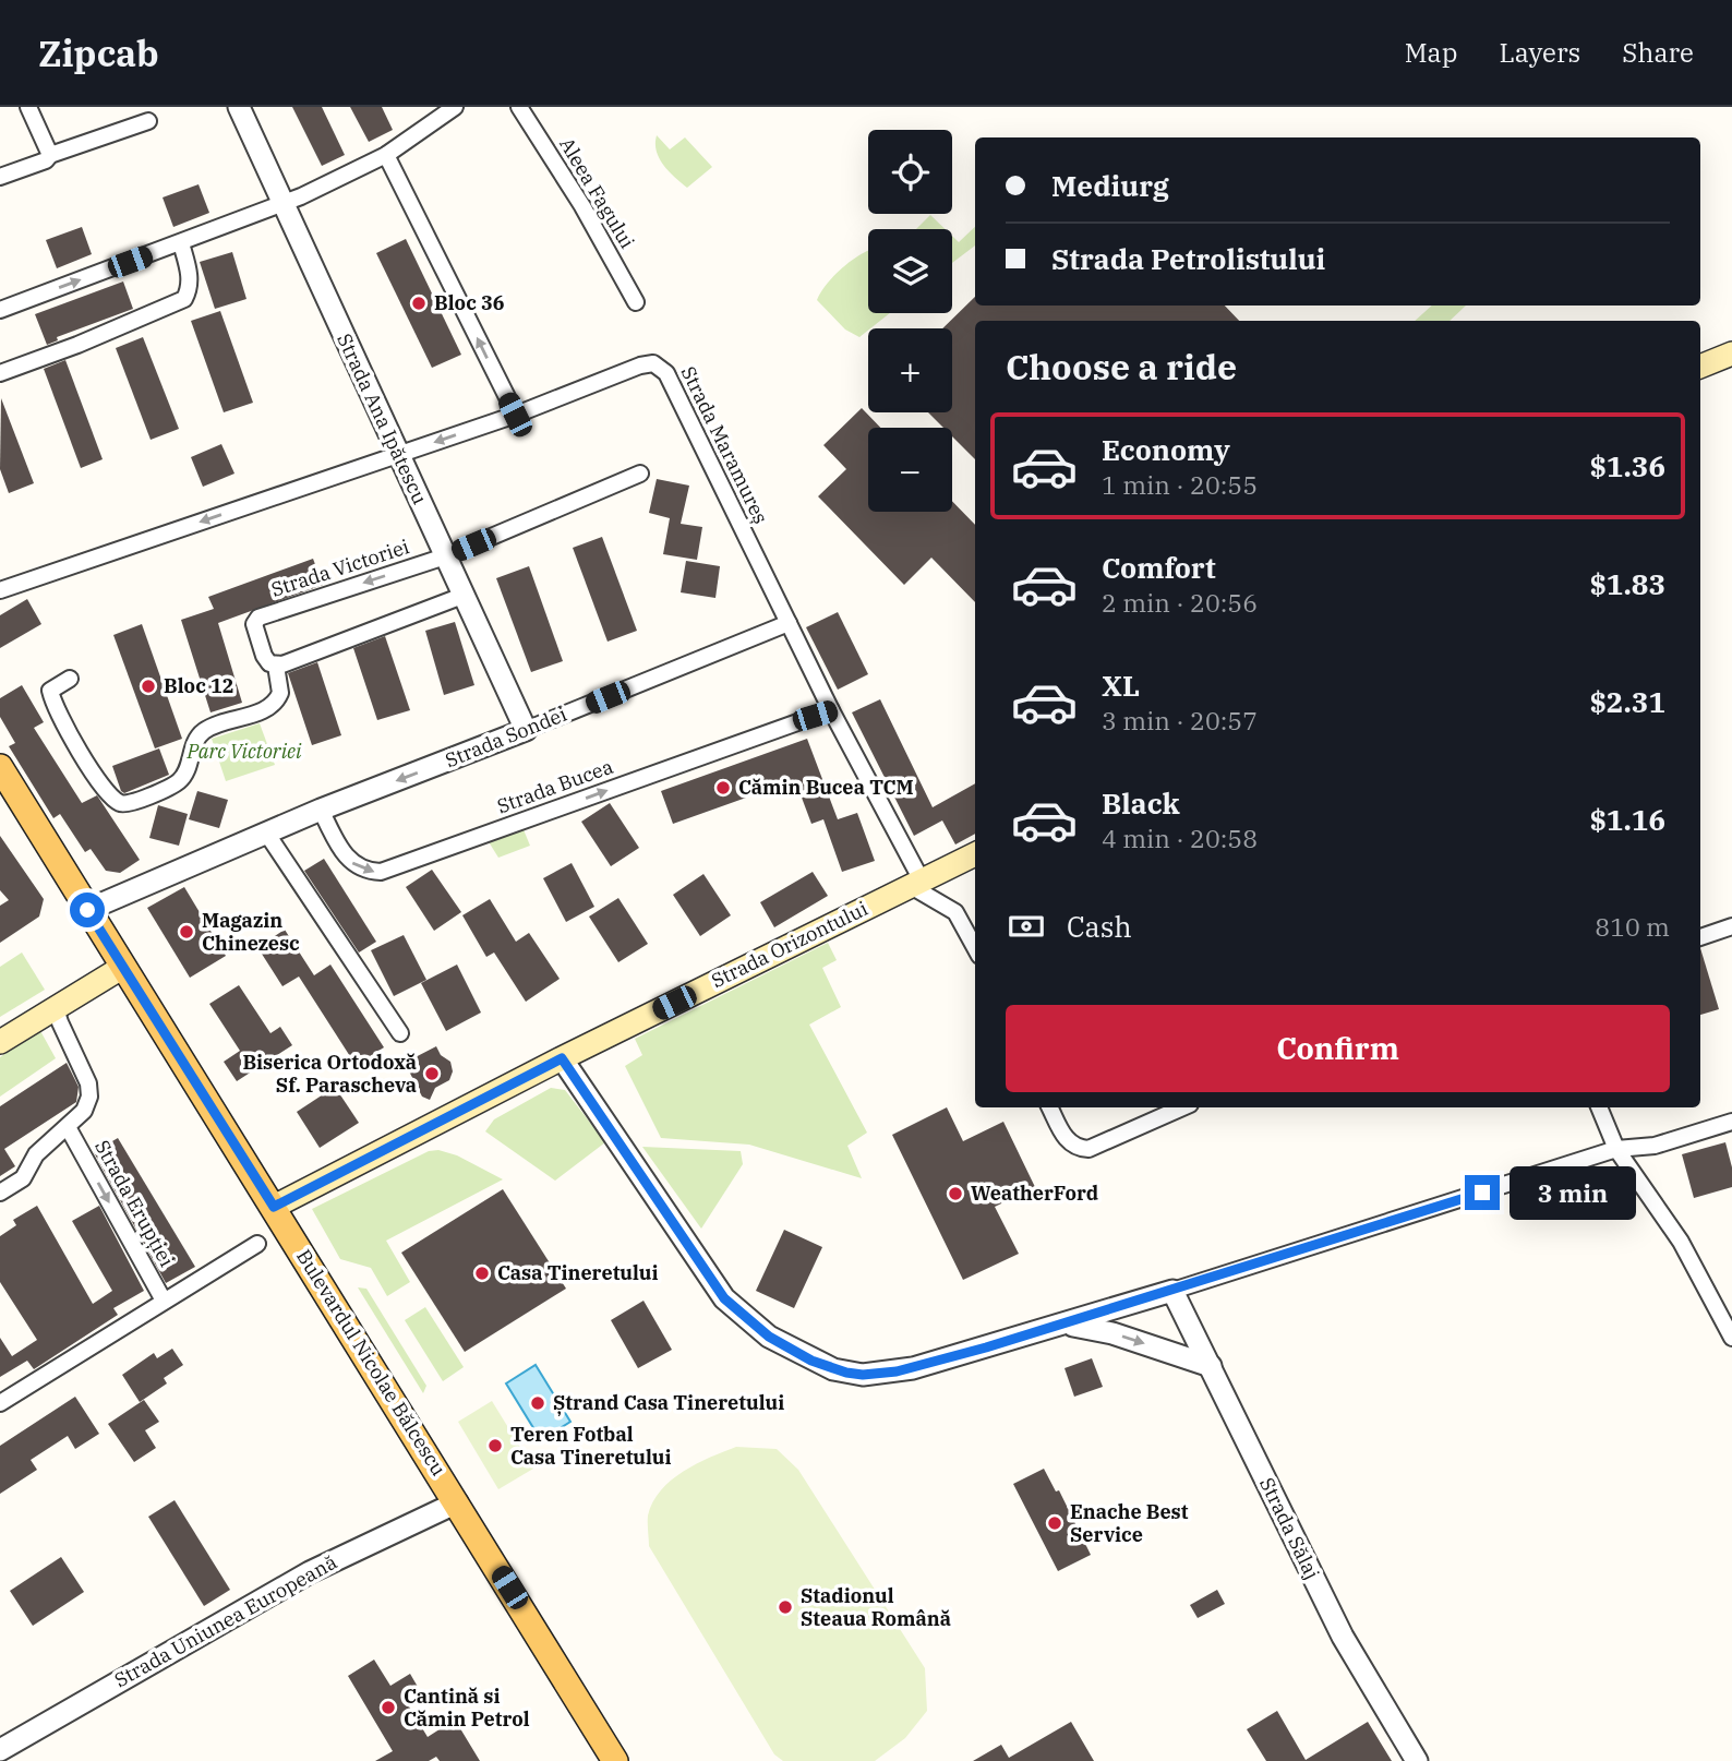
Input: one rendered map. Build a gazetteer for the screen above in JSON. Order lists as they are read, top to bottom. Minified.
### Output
{"streets":{"main road":["Strada Orizontului","Bulevardul Nicolae Bălcescu"],"street":["Aleea Fagului","Strada Ana Ipătescu","Strada Maramureș","Strada Victoriei","Strada Sondei","Strada Bucea","Strada Erupției","Strada Sălaj","Strada Uniunea Europeană"]},"crossings":[["Strada Ana Ipătescu","Strada Maramureș"],["Strada Ana Ipătescu","Strada Victoriei"],["Strada Ana Ipătescu","Strada Sondei"],["Strada Maramureș","Strada Sondei"],["Strada Maramureș","Strada Bucea"],["Strada Maramureș","Strada Orizontului"],["Strada Sondei","Strada Bucea"],["Strada Sondei","Bulevardul Nicolae Bălcescu"],["Strada Orizontului","Bulevardul Nicolae Bălcescu"],["Bulevardul Nicolae Bălcescu","Strada Uniunea Europeană"]],"one_way":["Strada Maramureș","Strada Bucea","Strada Erupției"],"parks":["Parc Victoriei"],"places":["Bloc 36","Bloc 12","Cămin Bucea TCM","Magazin Chinezesc","Biserica Ortodoxă Sf. Parascheva","WeatherFord","Casa Tineretului","Ștrand Casa Tineretului","Teren Fotbal Casa Tineretului","Enache Best Service","Stadionul Steaua Română","Cantină si Cămin Petrol"],"page":{"header":"Zipcab","nav":["Map","Layers","Share"],"map_buttons":["+","−"],"banner":["Mediurg","Strada Petrolistului"],"heading":"Choose a ride","list":[{"name":"Economy","note":"1 min · 20:55","value":"$1.36"},{"name":"Comfort","note":"2 min · 20:56","value":"$1.83"},{"name":"XL","note":"3 min · 20:57","value":"$2.31"},{"name":"Black","note":"4 min · 20:58","value":"$1.16"}],"pay":["Cash","810 m"],"buttons":"Confirm","bubble":"3 min"}}
